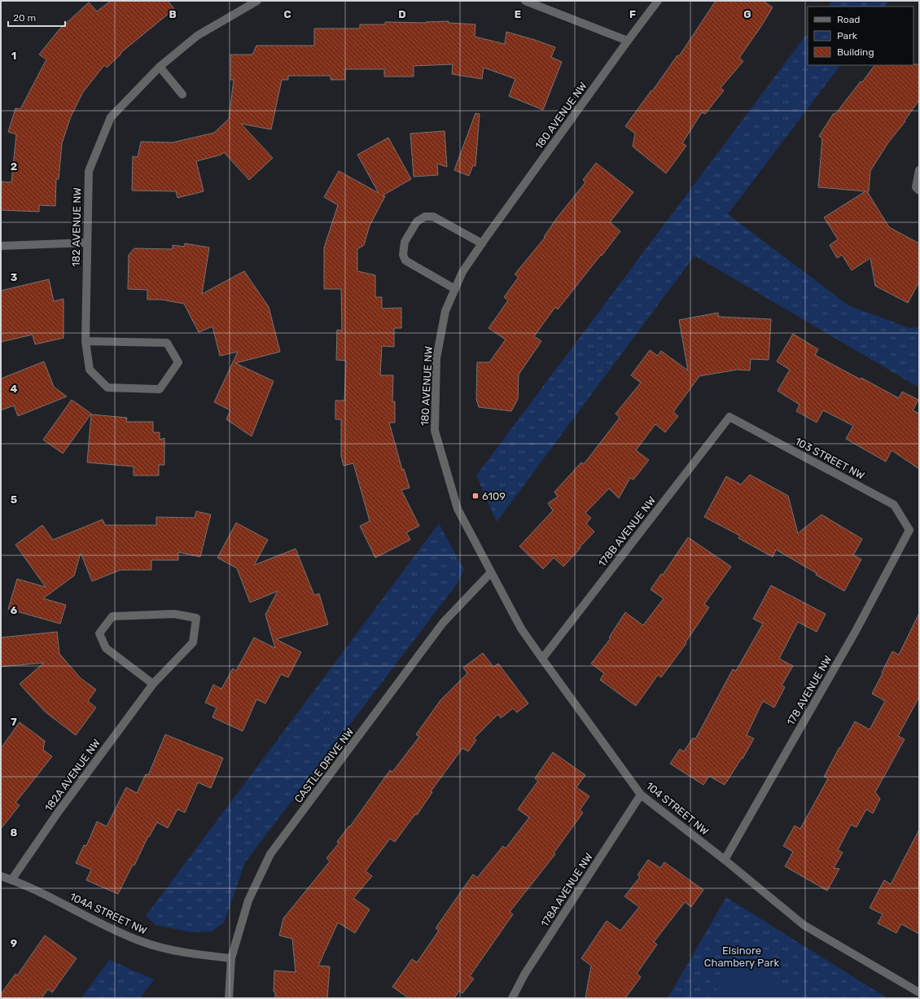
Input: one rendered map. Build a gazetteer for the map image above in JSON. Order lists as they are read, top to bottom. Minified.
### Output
{"streets":{"street":["180 AVENUE NW","182 AVENUE NW","103 STREET NW","178B AVENUE NW","178 AVENUE NW","CASTLE DRIVE NW","182A AVENUE NW","104 STREET NW","178A AVENUE NW","104A STREET NW"]},"crossings":[["180 AVENUE NW","CASTLE DRIVE NW"],["180 AVENUE NW","104 STREET NW"],["103 STREET NW","178B AVENUE NW"],["103 STREET NW","178 AVENUE NW"],["178B AVENUE NW","104 STREET NW"],["178 AVENUE NW","104 STREET NW"],["CASTLE DRIVE NW","104 STREET NW"],["CASTLE DRIVE NW","104A STREET NW"],["182A AVENUE NW","104A STREET NW"],["104 STREET NW","178A AVENUE NW"]],"parks":["Elsinore Chambery Park"],"places":{"transit":["6109"]},"legend":["Road","Park","Building"],"scale_bar":"20 m","grid":{"columns":["B","C","D","E","F","G"],"rows":["1","2","3","4","5","6","7","8","9"]}}
